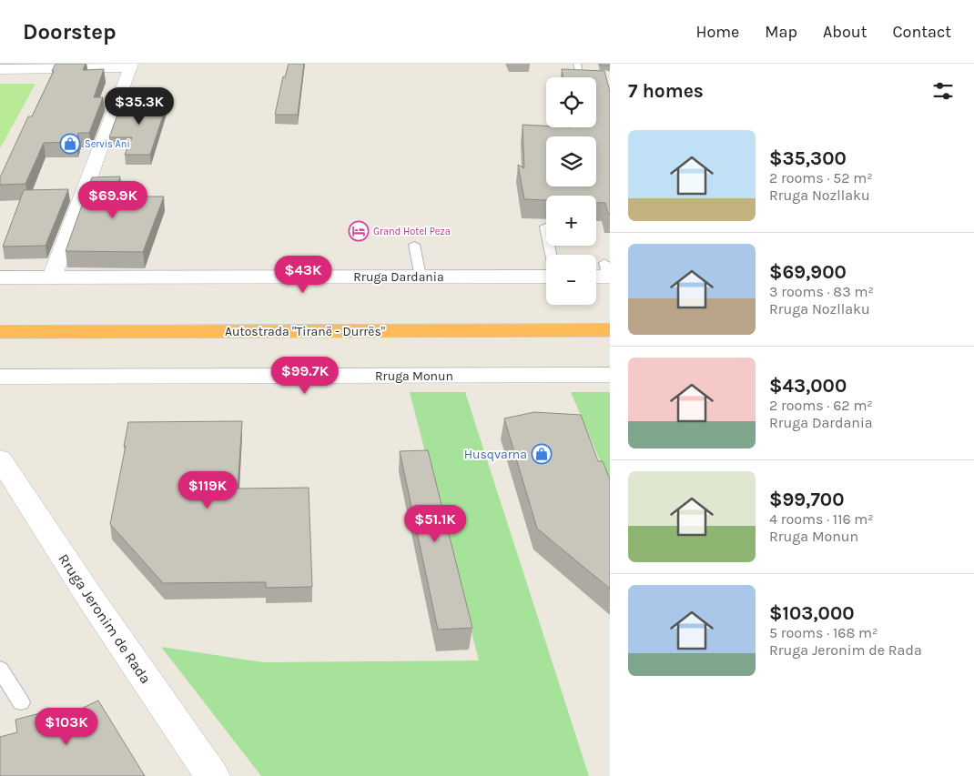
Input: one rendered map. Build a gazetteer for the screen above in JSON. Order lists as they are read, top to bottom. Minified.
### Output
{"streets":{"highway":["Autostrada \"Tiranë - Durrës\""],"street":["Rruga Dardania","Rruga Monun","Rruga Jeronim de Rada"]},"places":{"shop":["Servis Ani","Husqvarna"],"hotel":["Grand Hotel Peza"]},"page":{"header":"Doorstep","nav":["Home","Map","About","Contact"],"heading":"7 homes","map_buttons":["+","−"],"price":["$35.3K","$69.9K","$43K","$99.7K","$119K","$51.1K","$103K"],"list":[{"name":"$35,300","note":"2 rooms · 52 m² · Rruga Nozllaku"},{"name":"$69,900","note":"3 rooms · 83 m² · Rruga Nozllaku"},{"name":"$43,000","note":"2 rooms · 62 m² · Rruga Dardania"},{"name":"$99,700","note":"4 rooms · 116 m² · Rruga Monun"},{"name":"$103,000","note":"5 rooms · 168 m² · Rruga Jeronim de Rada"}]}}
